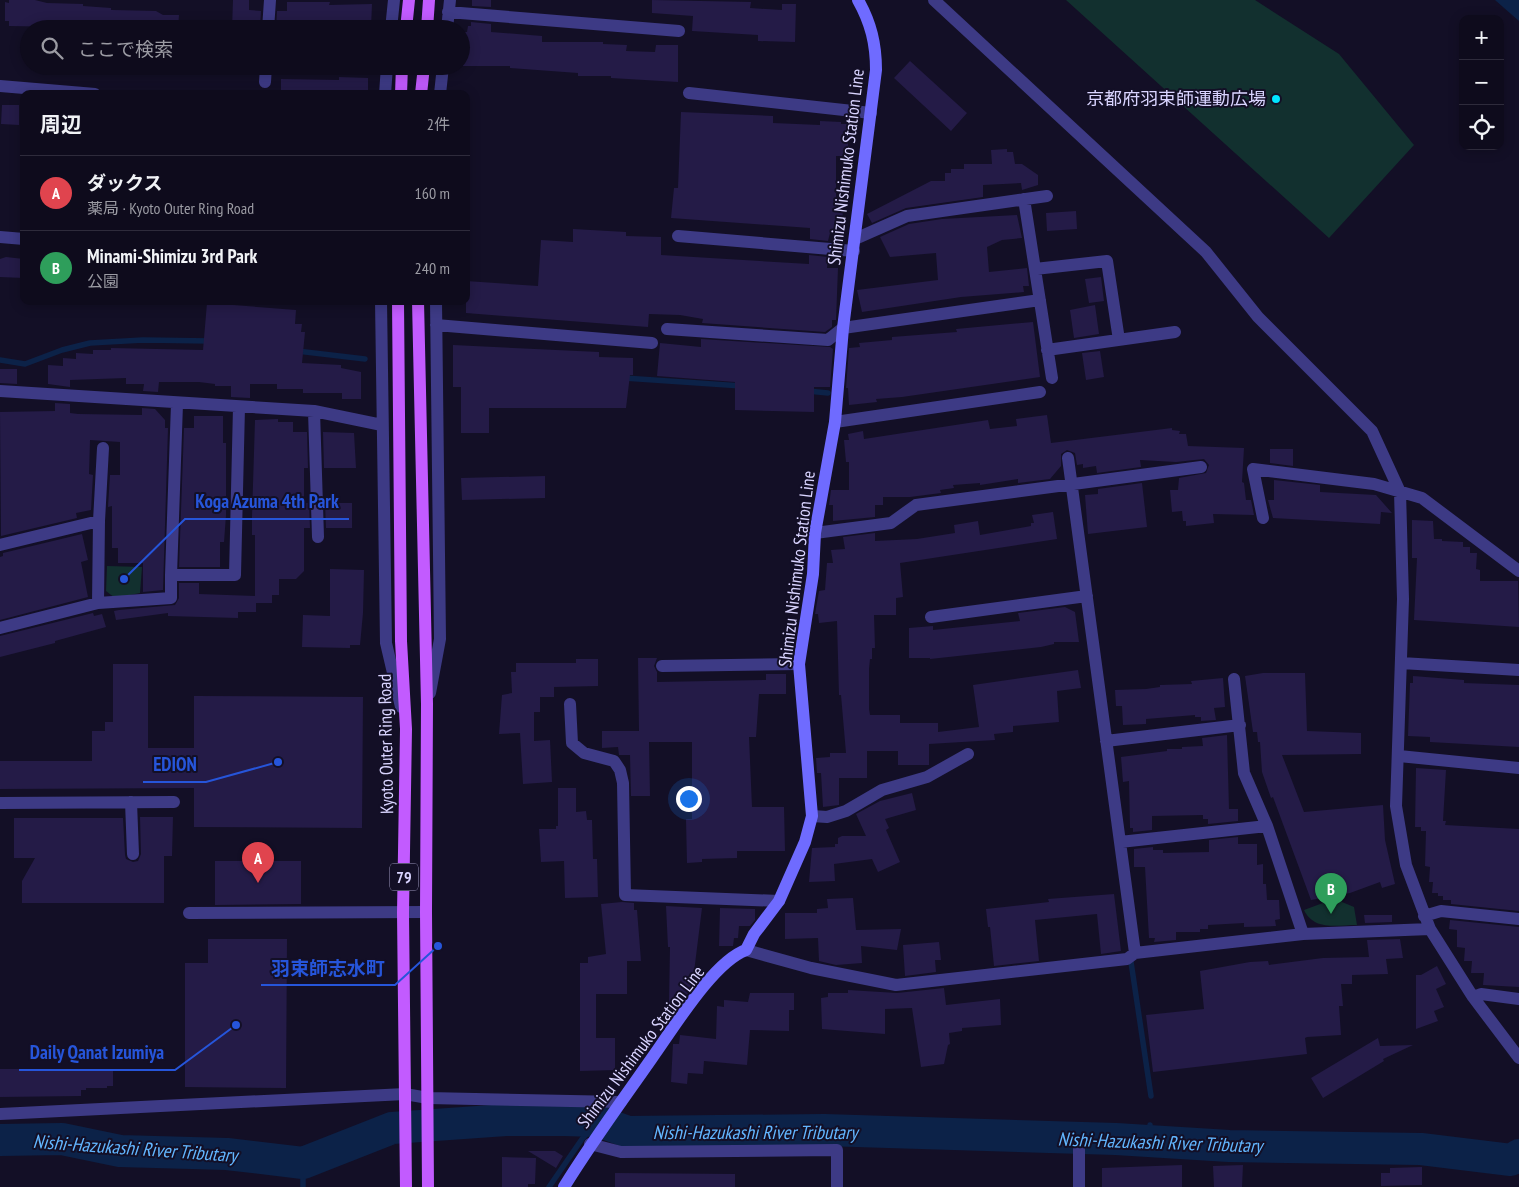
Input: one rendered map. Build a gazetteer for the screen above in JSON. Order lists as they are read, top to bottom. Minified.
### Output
{"streets":{"main road":["Shimizu Nishimuko Station Line","Kyoto Outer Ring Road","79"]},"water":["Nishi-Hazukashi River Tributary"],"places":["京都府羽束師運動広場","Koga Azuma 4th Park","EDION","羽束師志水町","Daily Qanat Izumiya"],"page":{"map_buttons":["+","−"],"search":"ここで検索","heading":["周辺","2件"],"list":[{"mark":"A","name":"ダックス","note":"薬局 · Kyoto Outer Ring Road","value":"160 m"},{"mark":"B","name":"Minami-Shimizu 3rd Park","note":"公園","value":"240 m"}],"pins":["A","B"]}}
